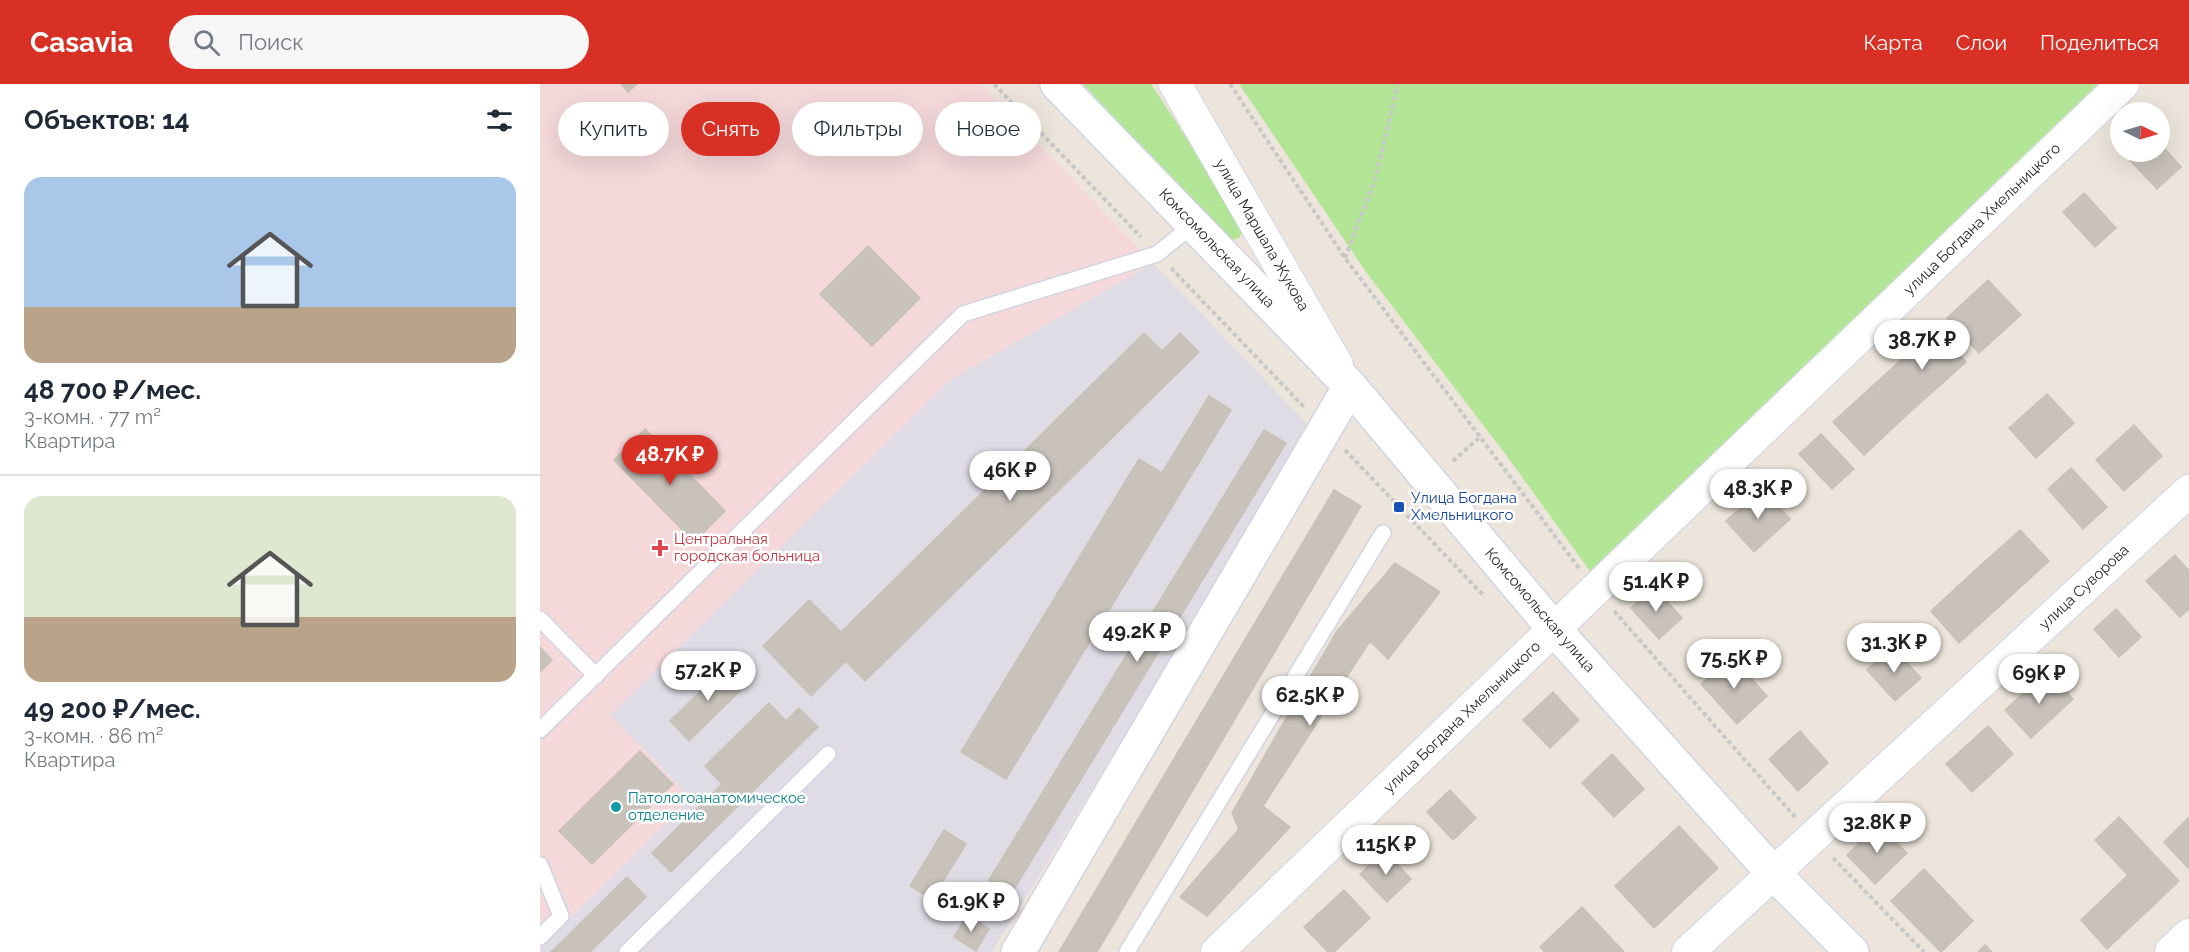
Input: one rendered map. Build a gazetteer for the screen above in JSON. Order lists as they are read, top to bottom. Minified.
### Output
{"streets":{"street":["улица Богдана Хмельницкого","улица Маршала Жукова","Комсомольская улица","улица Суворова"]},"crossings":[["улица Богдана Хмельницкого","Комсомольская улица"],["улица Маршала Жукова","Комсомольская улица"],["Комсомольская улица","улица Суворова"]],"places":{"transit":["Улица Богдана Хмельницкого"],"health":["Центральная городская больница"],"other":["Патологоанатомическое отделение"]},"north":"right","page":{"header":"Casavia","search":"Поиск","nav":["Карта","Слои","Поделиться"],"heading":"Объектов: 14","chip":["Купить","Снять","Фильтры","Новое"],"list":[{"name":"48 700 ₽/мес.","note":"3-комн. · 77 m² · Квартира"},{"name":"49 200 ₽/мес.","note":"3-комн. · 86 m² · Квартира"}],"price":["38.7K ₽","48.7K ₽","46K ₽","48.3K ₽","51.4K ₽","49.2K ₽","31.3K ₽","75.5K ₽","57.2K ₽","69K ₽","62.5K ₽","32.8K ₽","115K ₽","61.9K ₽"]}}
